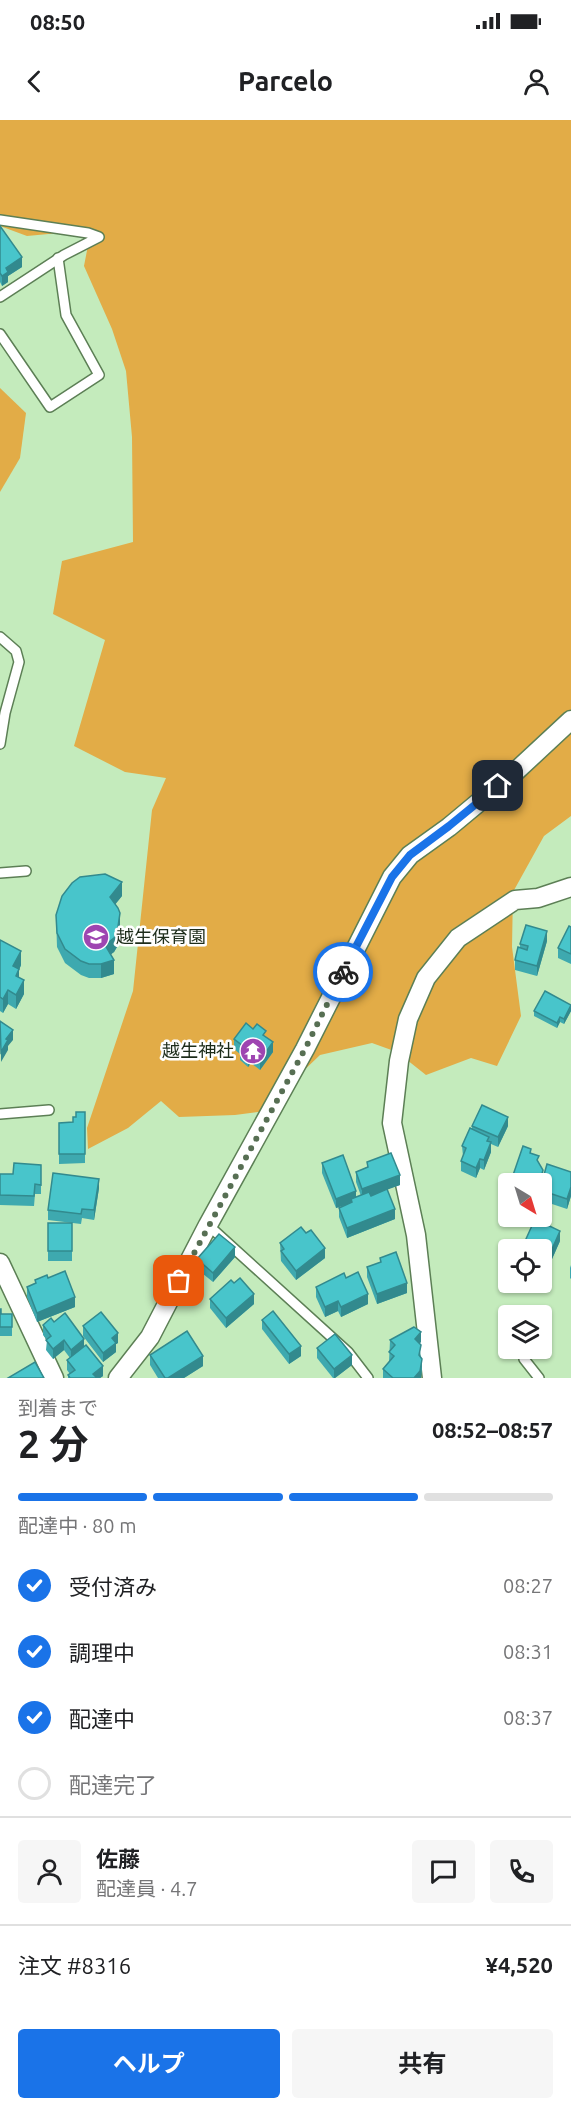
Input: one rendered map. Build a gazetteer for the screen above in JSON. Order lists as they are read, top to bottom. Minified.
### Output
{"places":{"school or university":["越生保育園"],"temple":["越生神社"]},"north":"bottom right","page":{"status":"08:50","header":"Parcelo","heading":["2 分","到着まで","08:52–08:57"],"panel":["佐藤","配達員 · 4.7","注文 #8316","¥4,520"],"bar":"配達中 · 80 m","list":[["受付済み","08:27"],["調理中","08:31"],["配達中","08:37"],"配達完了"],"buttons":["ヘルプ","共有"]}}
